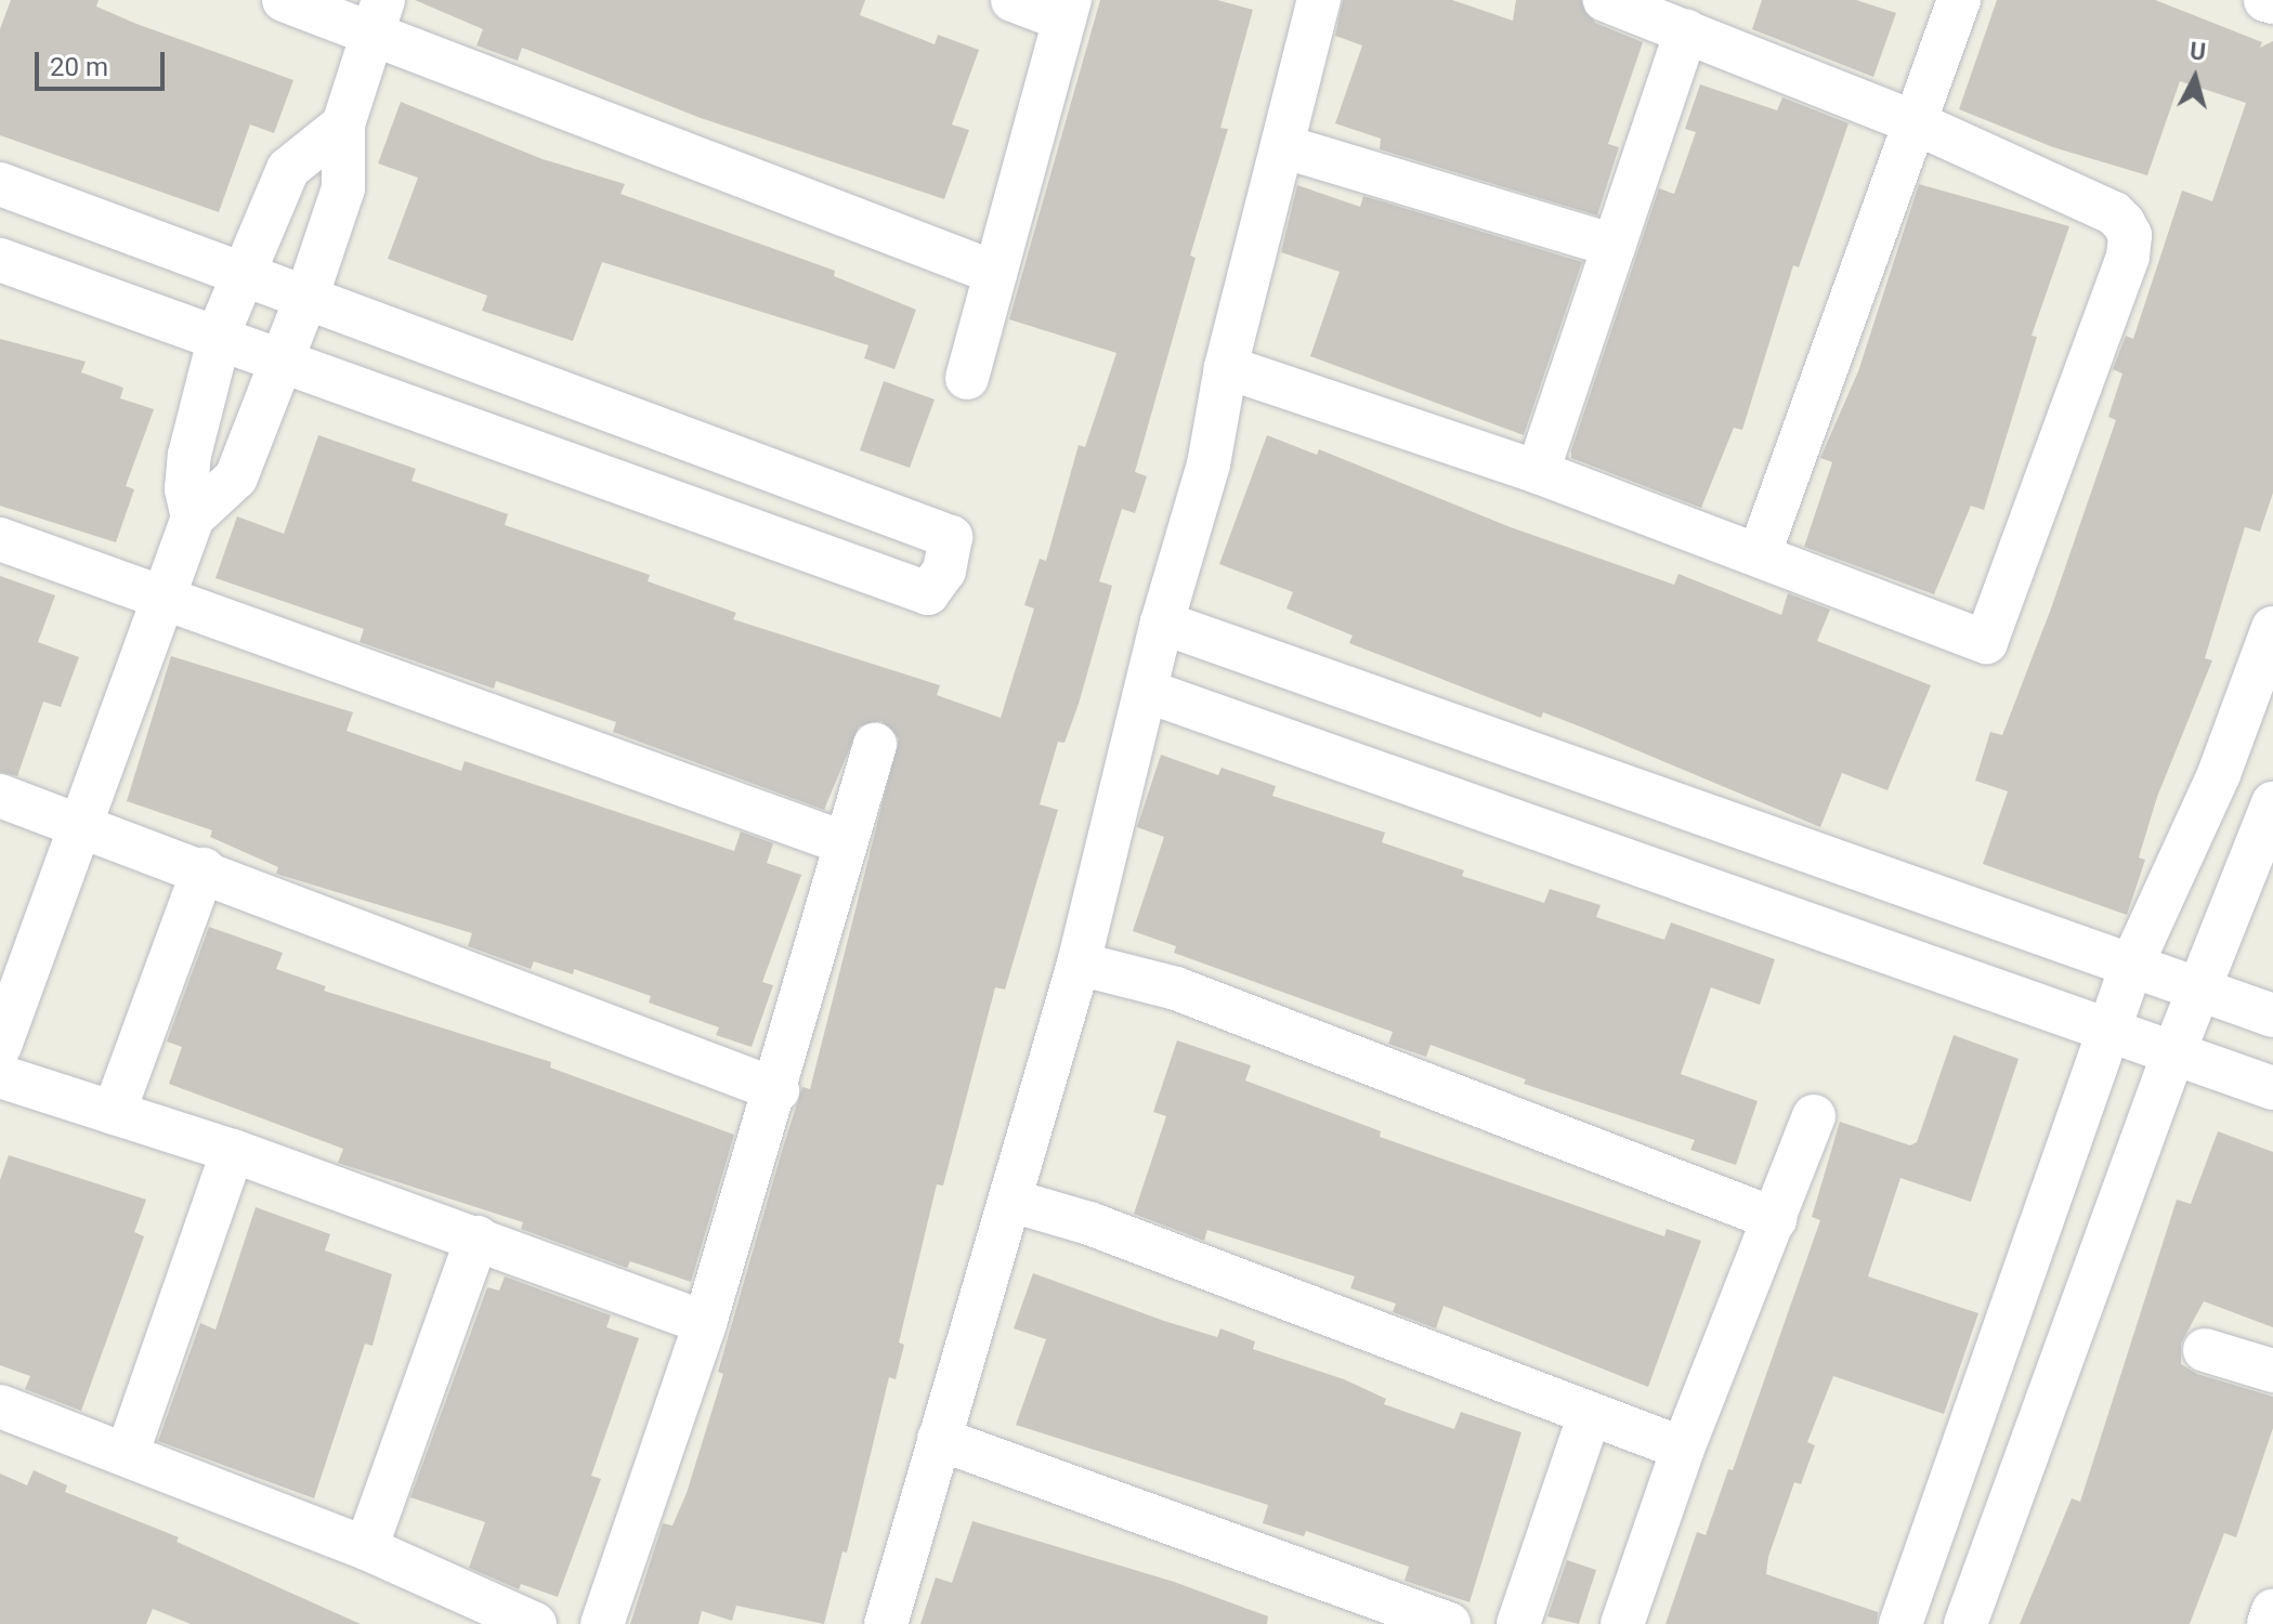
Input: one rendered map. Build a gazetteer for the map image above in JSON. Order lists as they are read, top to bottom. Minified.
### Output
{"scale_bar":"20 m","north":"top"}
